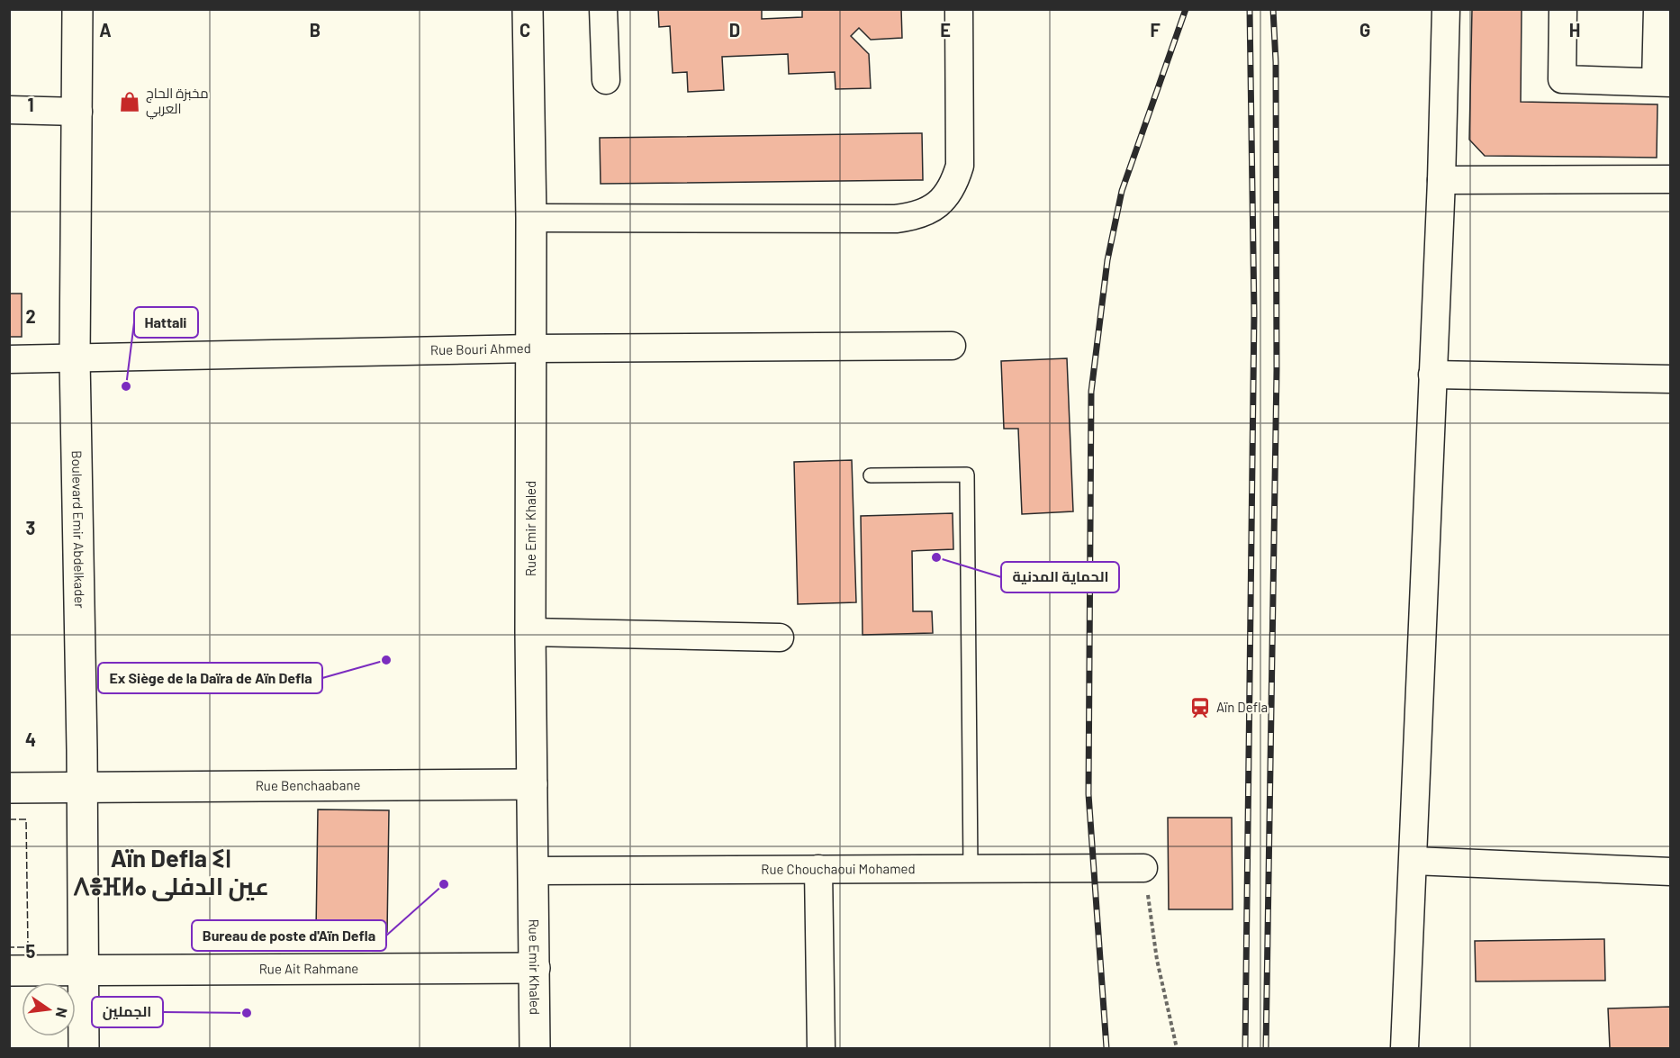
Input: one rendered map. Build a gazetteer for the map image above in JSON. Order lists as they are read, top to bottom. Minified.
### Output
{"streets":{"street":["Rue Bouri Ahmed","Boulevard Emir Abdelkader","Rue Emir Khaled","Rue Benchaabane","Rue Chouchaoui Mohamed","Rue Ait Rahmane"]},"crossings":[["Rue Bouri Ahmed","Boulevard Emir Abdelkader"],["Rue Bouri Ahmed","Rue Emir Khaled"],["Boulevard Emir Abdelkader","Rue Benchaabane"],["Boulevard Emir Abdelkader","Rue Ait Rahmane"],["Rue Emir Khaled","Rue Benchaabane"],["Rue Emir Khaled","Rue Chouchaoui Mohamed"],["Rue Emir Khaled","Rue Ait Rahmane"]],"districts":["Aïn Defla ⵉⵏ ⴷⴻⴼⵍⴰ عين الدفلى"],"places":{"shop":["مخبزة الحاج العربي"],"other":["Hattali","الحماية المدنية","Ex Siège de la Daïra de Aïn Defla","Bureau de poste d'Aïn Defla","الجملين"],"station":["Aïn Defla"]},"north":"right","grid":{"columns":["A","B","C","D","E","F","G","H"],"rows":["1","2","3","4","5"]}}
